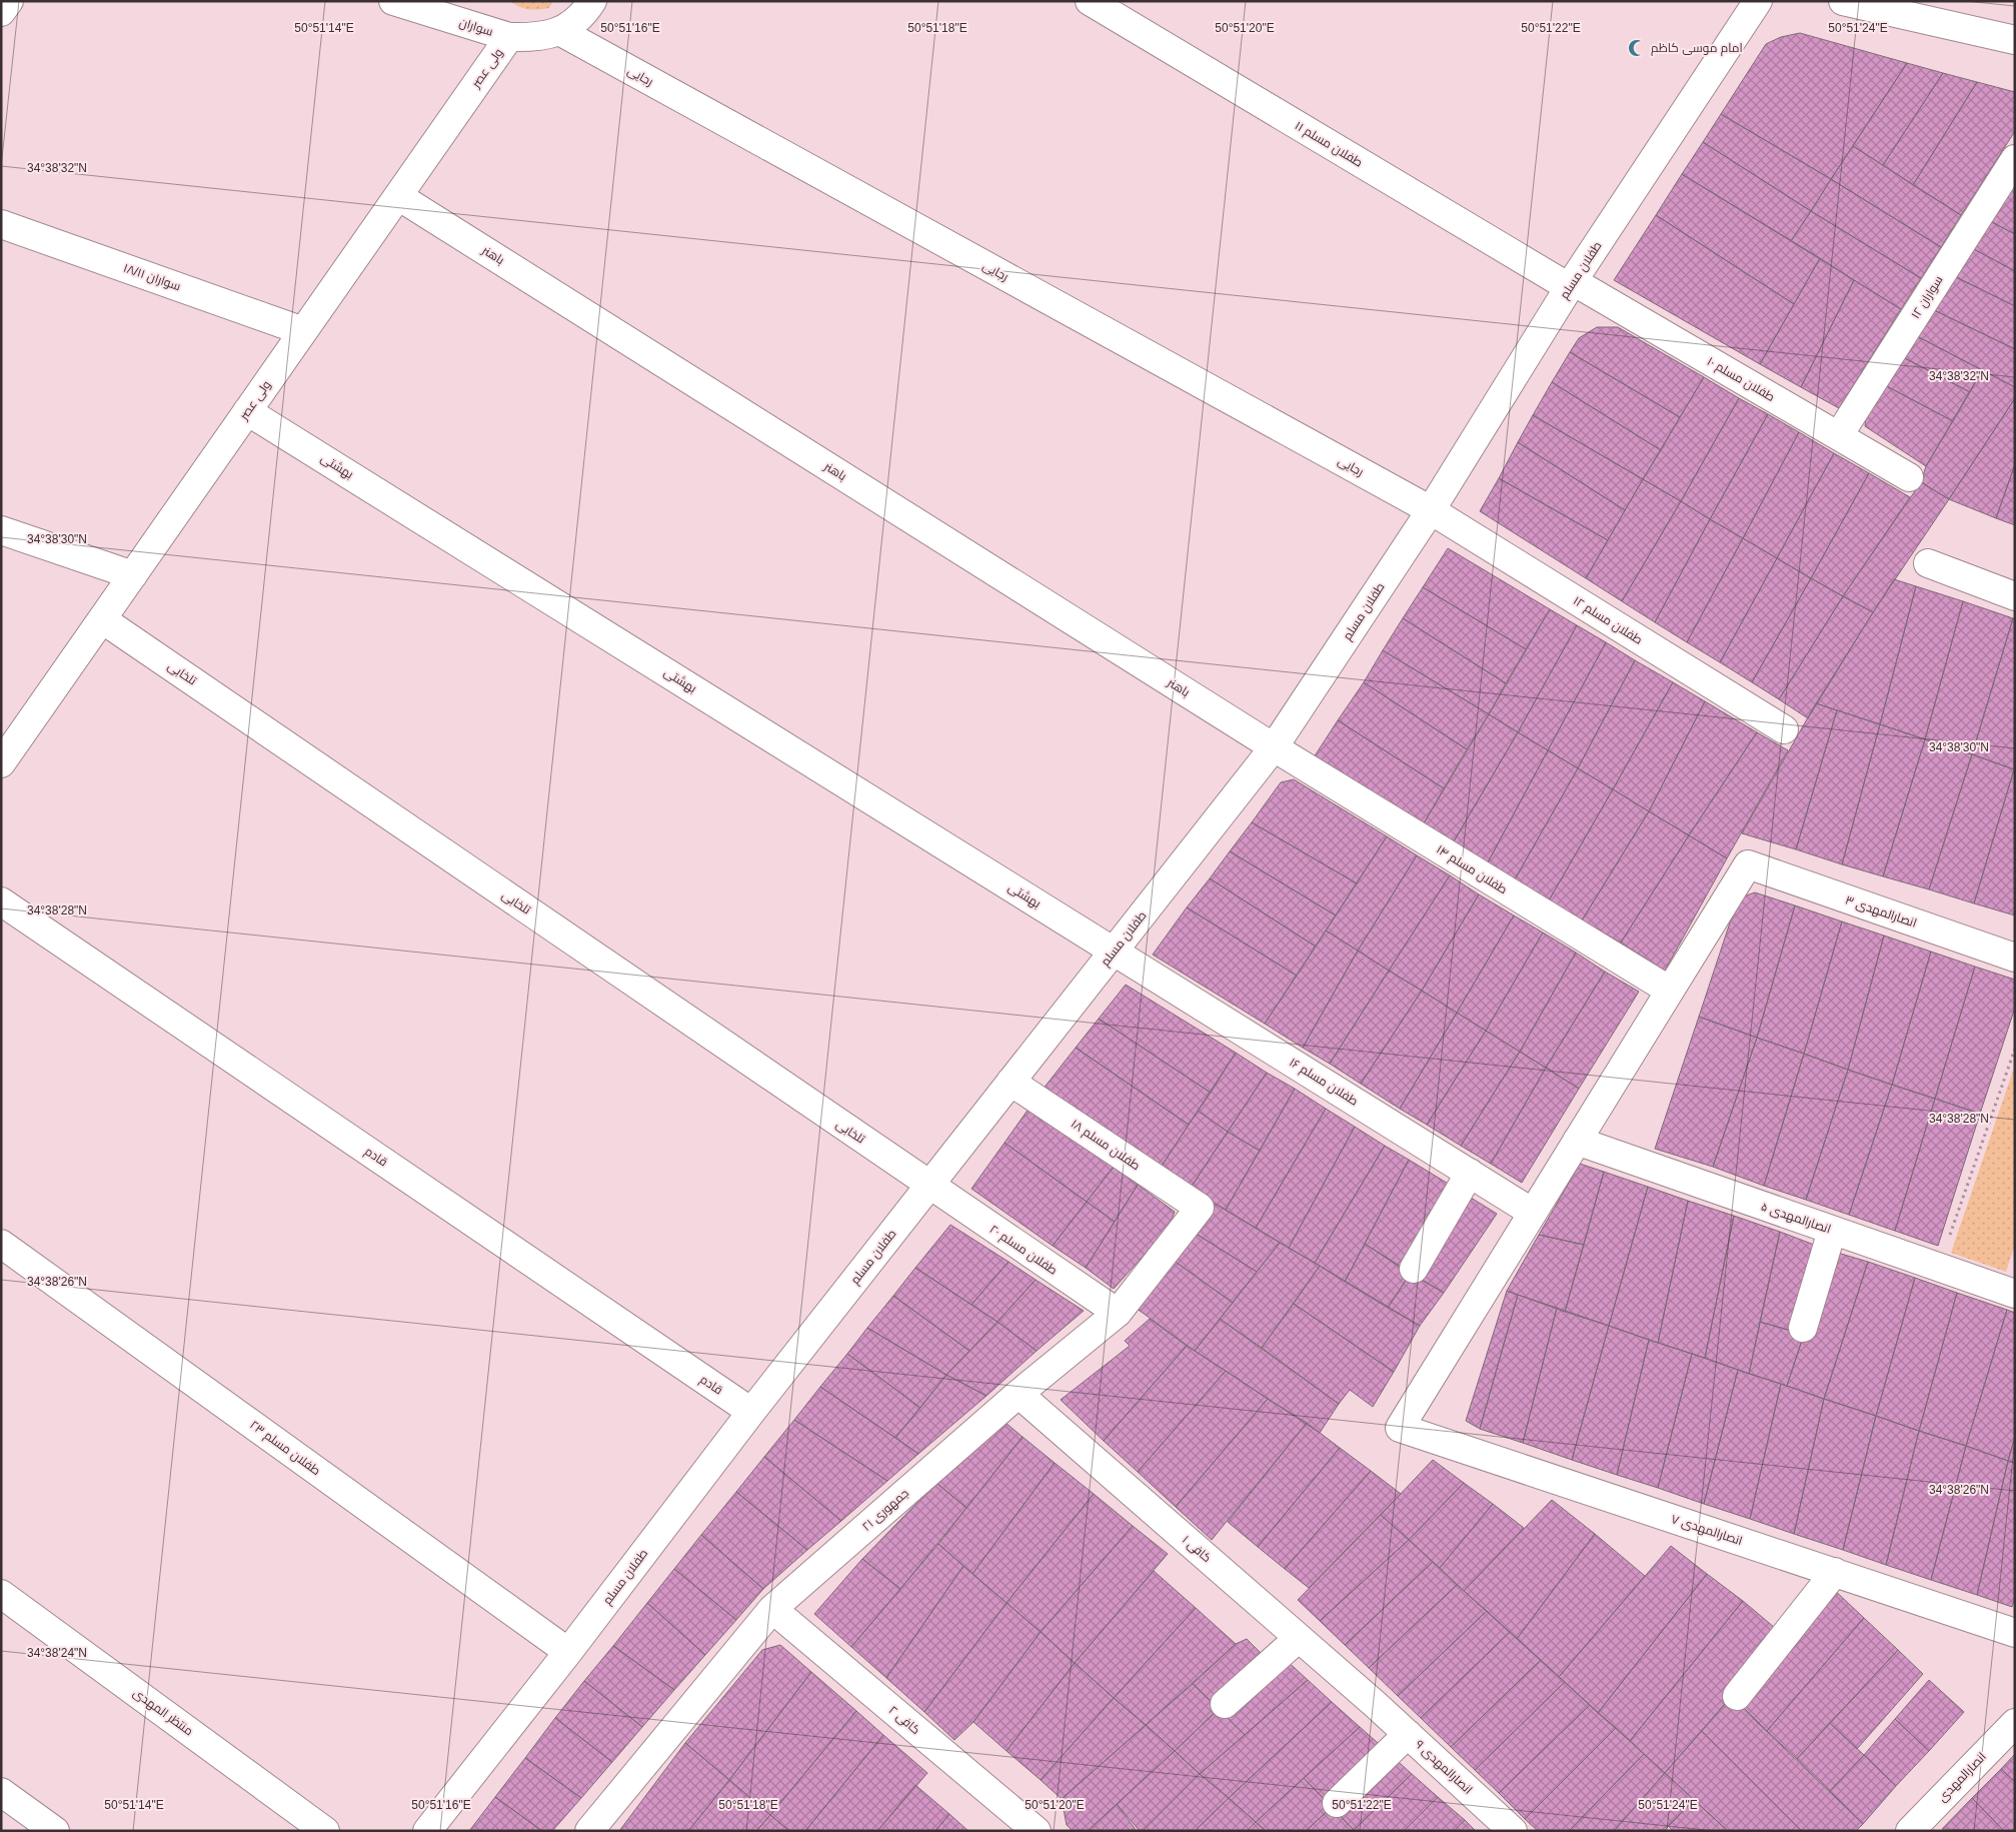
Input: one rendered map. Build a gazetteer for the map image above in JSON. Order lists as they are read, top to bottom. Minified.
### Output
{"streets":{"street":["سواران","ولی عصر","رجایی","طفلان مسلم ۱۱","باهنر","طفلان مسلم","سواران ۱۸/۱۱","سواران ۱۲","طفلان مسلم ۱۰","بهشتی","طفلان مسلم ۱۲","تلخابی","طفلان مسلم ۱۴","انصارالمهدی ۳","طفلان مسلم ۱۶","طفلان مسلم ۱۸","قادم","انصارالمهدی ۵","طفلان مسلم ۲۰","طفلان مسلم ۲۳","جمهوری ۲۱","انصارالمهدی ۷","کافی ۱","منتظر المهدی","کافی ۲","انصارالمهدی ۹","انصارالمهدی"]},"crossings":[["سواران","ولی عصر"],["سواران","رجایی"],["ولی عصر","باهنر"],["ولی عصر","سواران ۱۸/۱۱"],["ولی عصر","بهشتی"],["ولی عصر","تلخابی"],["رجایی","طفلان مسلم"],["رجایی","طفلان مسلم ۱۲"],["طفلان مسلم ۱۱","طفلان مسلم"],["طفلان مسلم ۱۱","طفلان مسلم ۱۰"],["باهنر","طفلان مسلم"],["باهنر","طفلان مسلم ۱۴"],["طفلان مسلم","طفلان مسلم ۱۰"],["طفلان مسلم","بهشتی"],["طفلان مسلم","طفلان مسلم ۱۲"],["طفلان مسلم","تلخابی"],["طفلان مسلم","طفلان مسلم ۱۴"],["طفلان مسلم","طفلان مسلم ۱۶"],["طفلان مسلم","طفلان مسلم ۱۸"],["طفلان مسلم","قادم"],["طفلان مسلم","طفلان مسلم ۲۰"],["طفلان مسلم","طفلان مسلم ۲۳"],["سواران ۱۲","طفلان مسلم ۱۰"],["بهشتی","طفلان مسلم ۱۶"],["تلخابی","طفلان مسلم ۲۰"],["طفلان مسلم ۱۴","انصارالمهدی ۳"],["طفلان مسلم ۱۶","انصارالمهدی ۷"],["طفلان مسلم ۱۸","جمهوری ۲۱"],["طفلان مسلم ۲۰","جمهوری ۲۱"],["جمهوری ۲۱","کافی ۱"],["جمهوری ۲۱","کافی ۲"],["کافی ۱","انصارالمهدی ۹"]],"places":{"mosque":["امام موسی کاظم"]},"coordinates":["50°51'14\"E","50°51'16\"E","50°51'18\"E","50°51'20\"E","50°51'22\"E","50°51'24\"E","34°38'32\"N","34°38'30\"N","34°38'28\"N","34°38'26\"N","34°38'24\"N"]}
